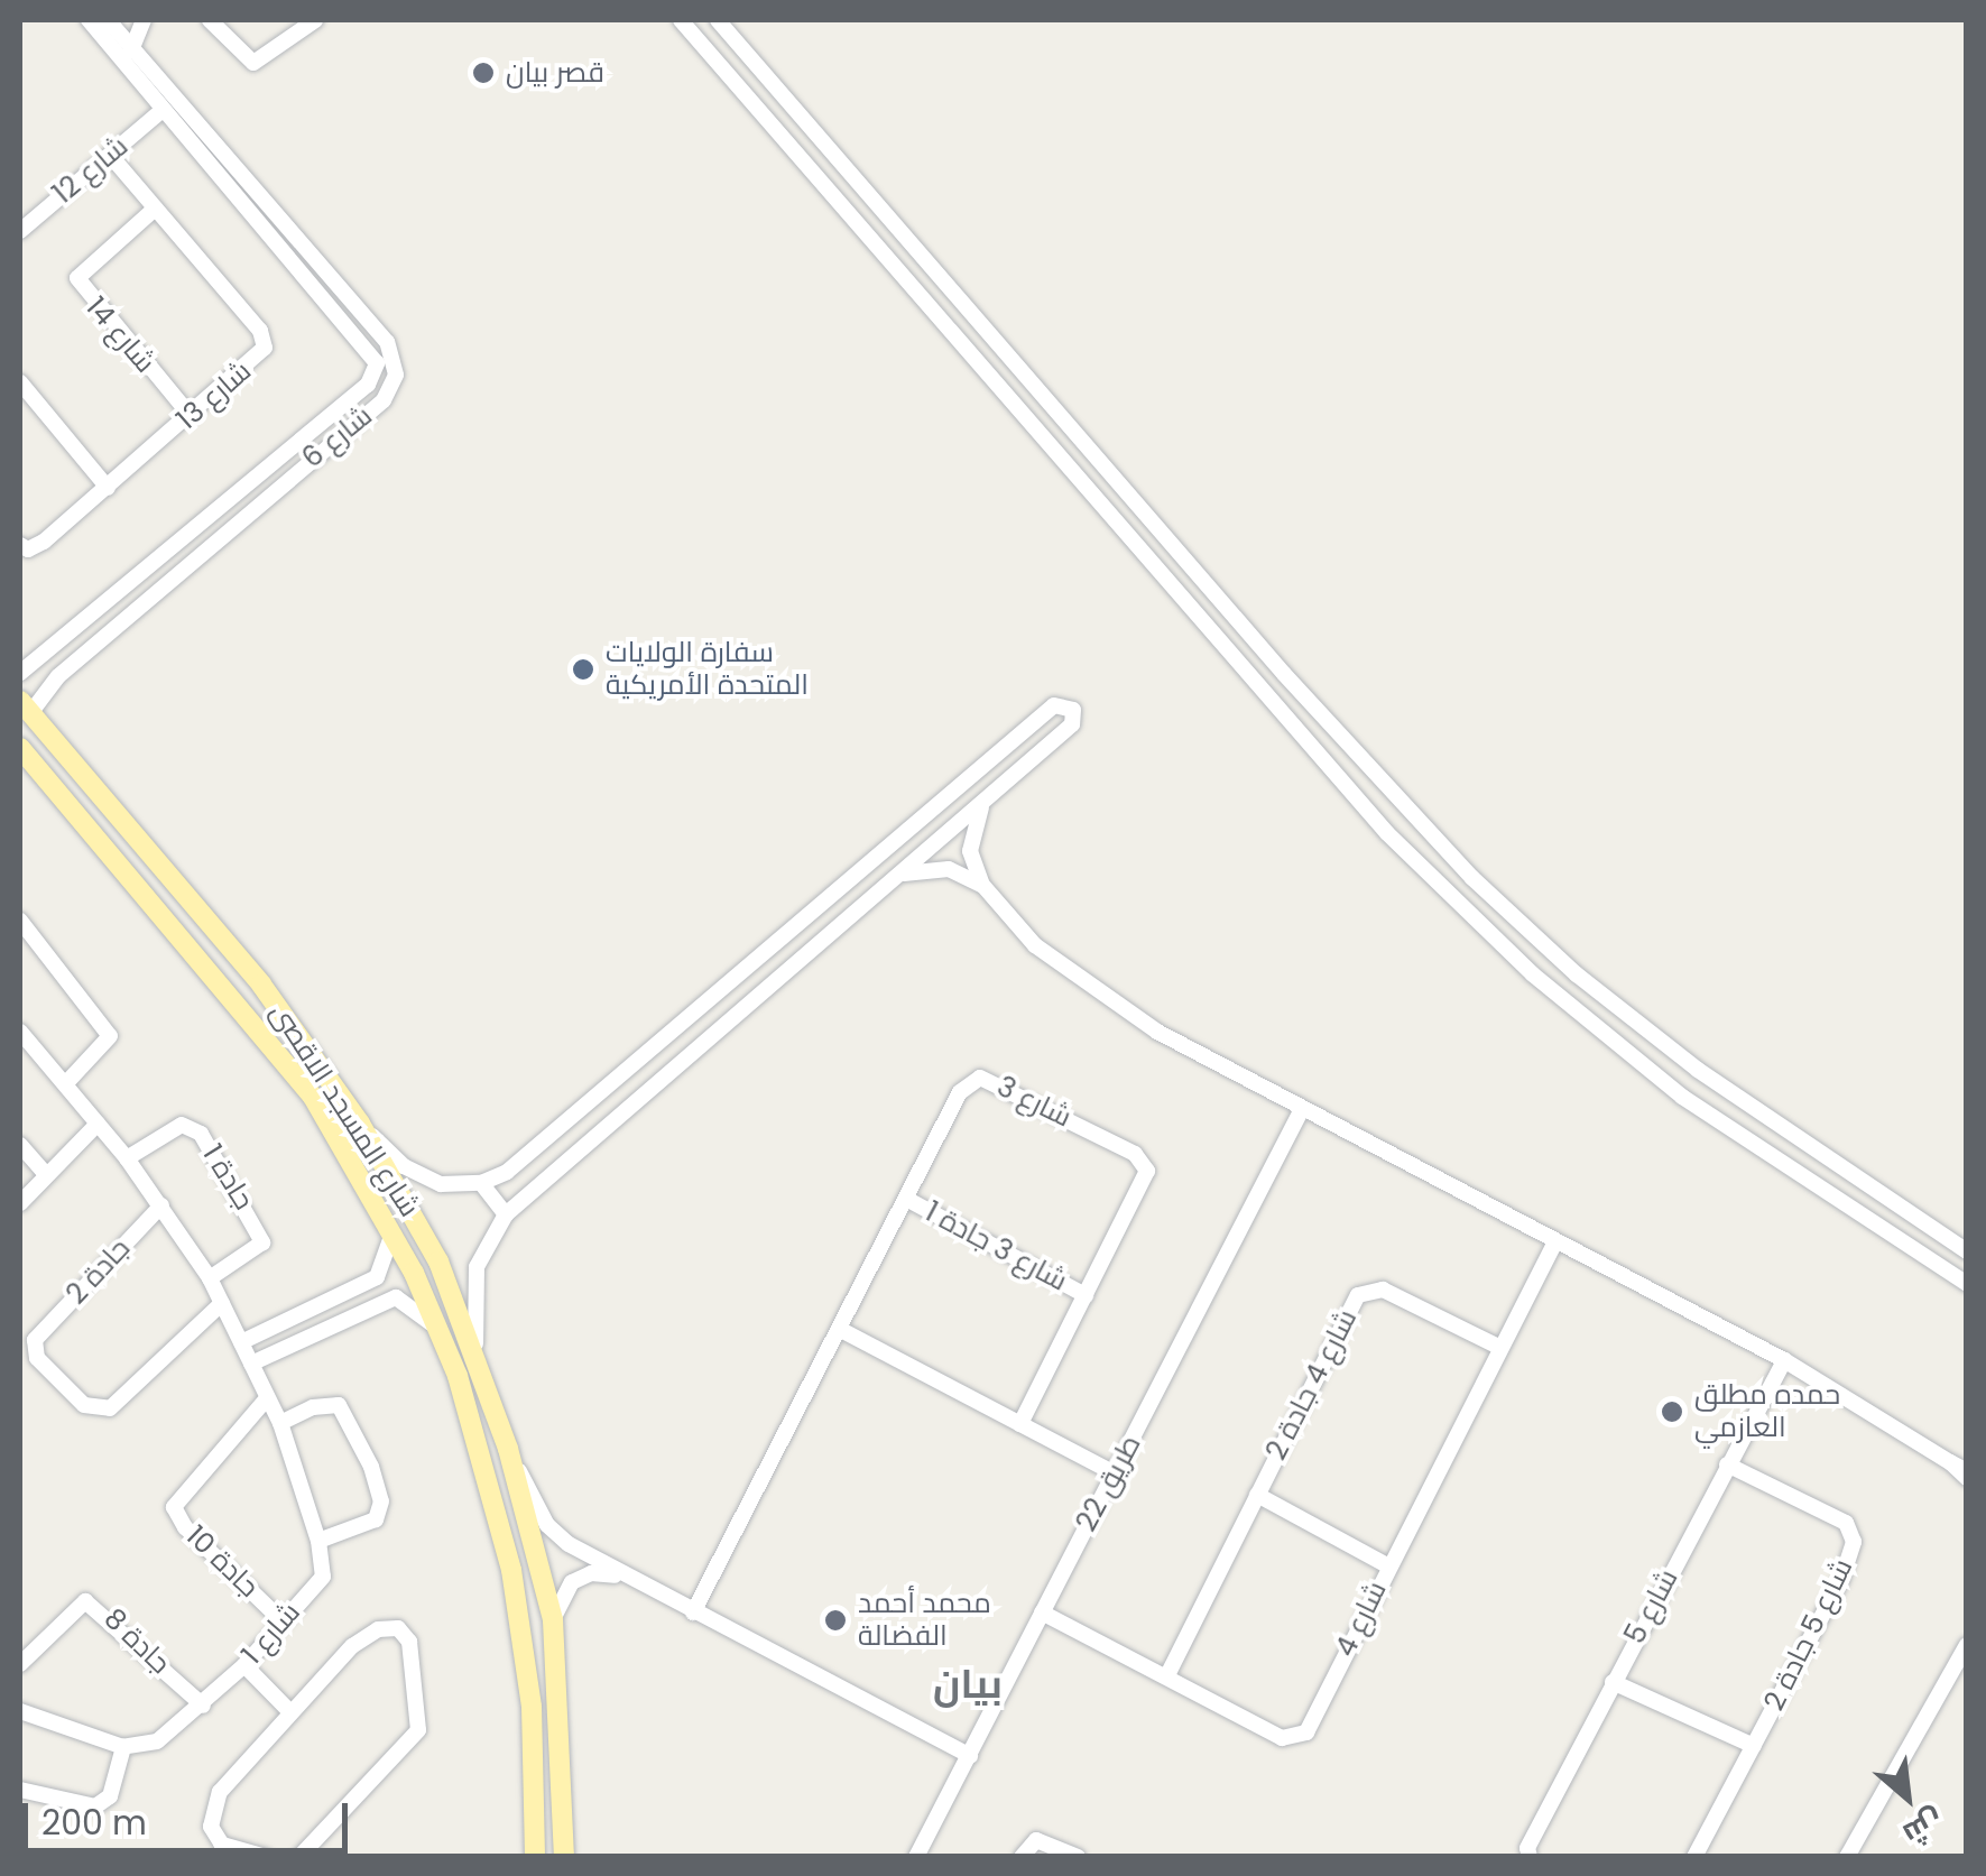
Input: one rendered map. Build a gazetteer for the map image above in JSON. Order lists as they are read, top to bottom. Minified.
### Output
{"streets":{"main road":["شارع المسجد الاقصى"],"street":["شارع 12","شارع 14","شارع 13","شارع 6","شارع 3","جادة 1","شارع 3 جادة 1","جادة 2","شارع 4 جادة 2","طريق 22","جادة 10","شارع 5","شارع 4","شارع 1","شارع 5 جادة 2","جادة 8"]},"crossings":[["شارع 12","شارع 13"],["شارع 12","شارع 6"],["شارع 14","شارع 13"],["شارع 6","شارع المسجد الاقصى"],["شارع 3","شارع 3 جادة 1"],["جادة 1","شارع 1"],["جادة 2","شارع 1"],["شارع 4 جادة 2","شارع 4"],["طريق 22","شارع 4"],["جادة 10","شارع 1"],["شارع 5","شارع 5 جادة 2"],["شارع 1","جادة 8"]],"districts":["بيان"],"places":["قصر بيان","سفارة الولايات المتحدة الأمريكية","حمده مطلق العازمي","محمد أحمد الفضالة"],"scale_bar":"200 m","north":"bottom right"}
